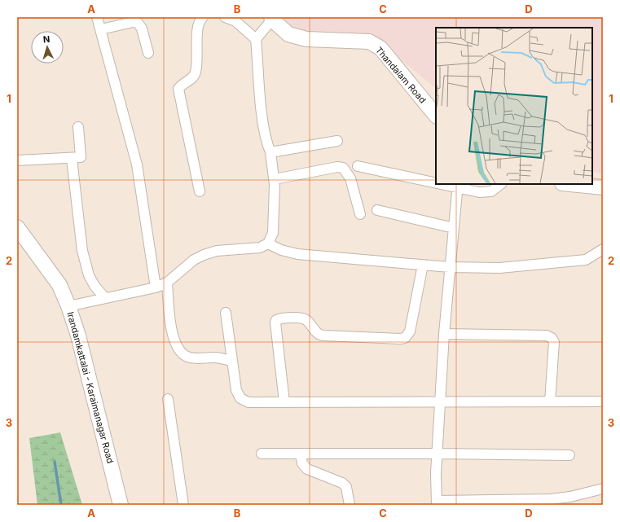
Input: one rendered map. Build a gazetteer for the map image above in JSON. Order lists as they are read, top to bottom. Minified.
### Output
{"streets":{"street":["Thandalam Road","Irandamkattalai - Karaimanagar Road"]},"north":"top","grid":{"columns":["A","B","C","D"],"rows":["1","2","3"]}}
